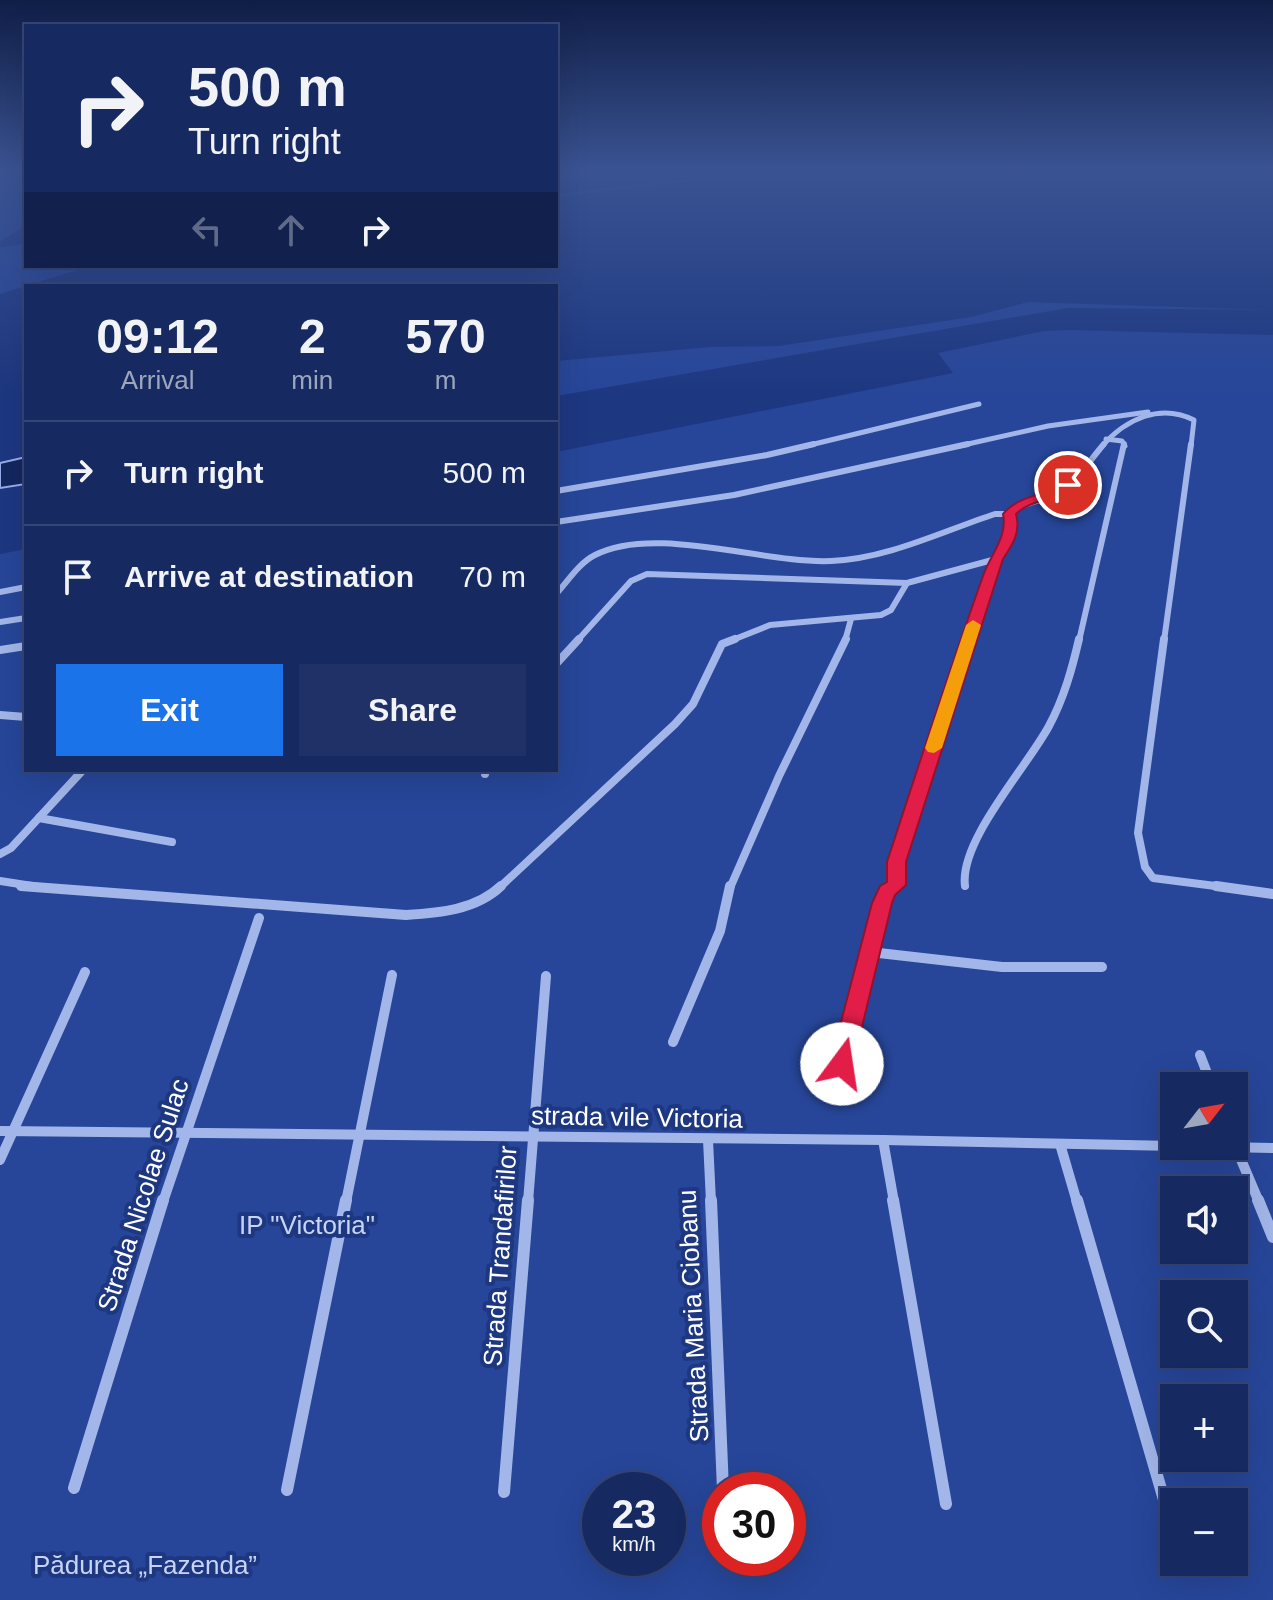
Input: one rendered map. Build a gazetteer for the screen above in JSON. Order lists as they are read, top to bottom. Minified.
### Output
{"streets":{"street":["strada vile Victoria","Strada Nicolae Sulac","Strada Trandafirilor","Strada Maria Ciobanu"]},"crossings":[["strada vile Victoria","Strada Nicolae Sulac"],["strada vile Victoria","Strada Trandafirilor"],["strada vile Victoria","Strada Maria Ciobanu"]],"parks":["IP \"Victoria\"","Pădurea „Fazenda”"],"north":"top right","page":{"turn":["500 m","Turn right"],"eta":["09:12","Arrival","2","min","570","m"],"list":[{"name":"Turn right","value":"500 m"},{"name":"Arrive at destination","value":"70 m"}],"buttons":["Exit","Share"],"map_buttons":["+","−"],"speed":"23 km/h","limit":"30"}}
